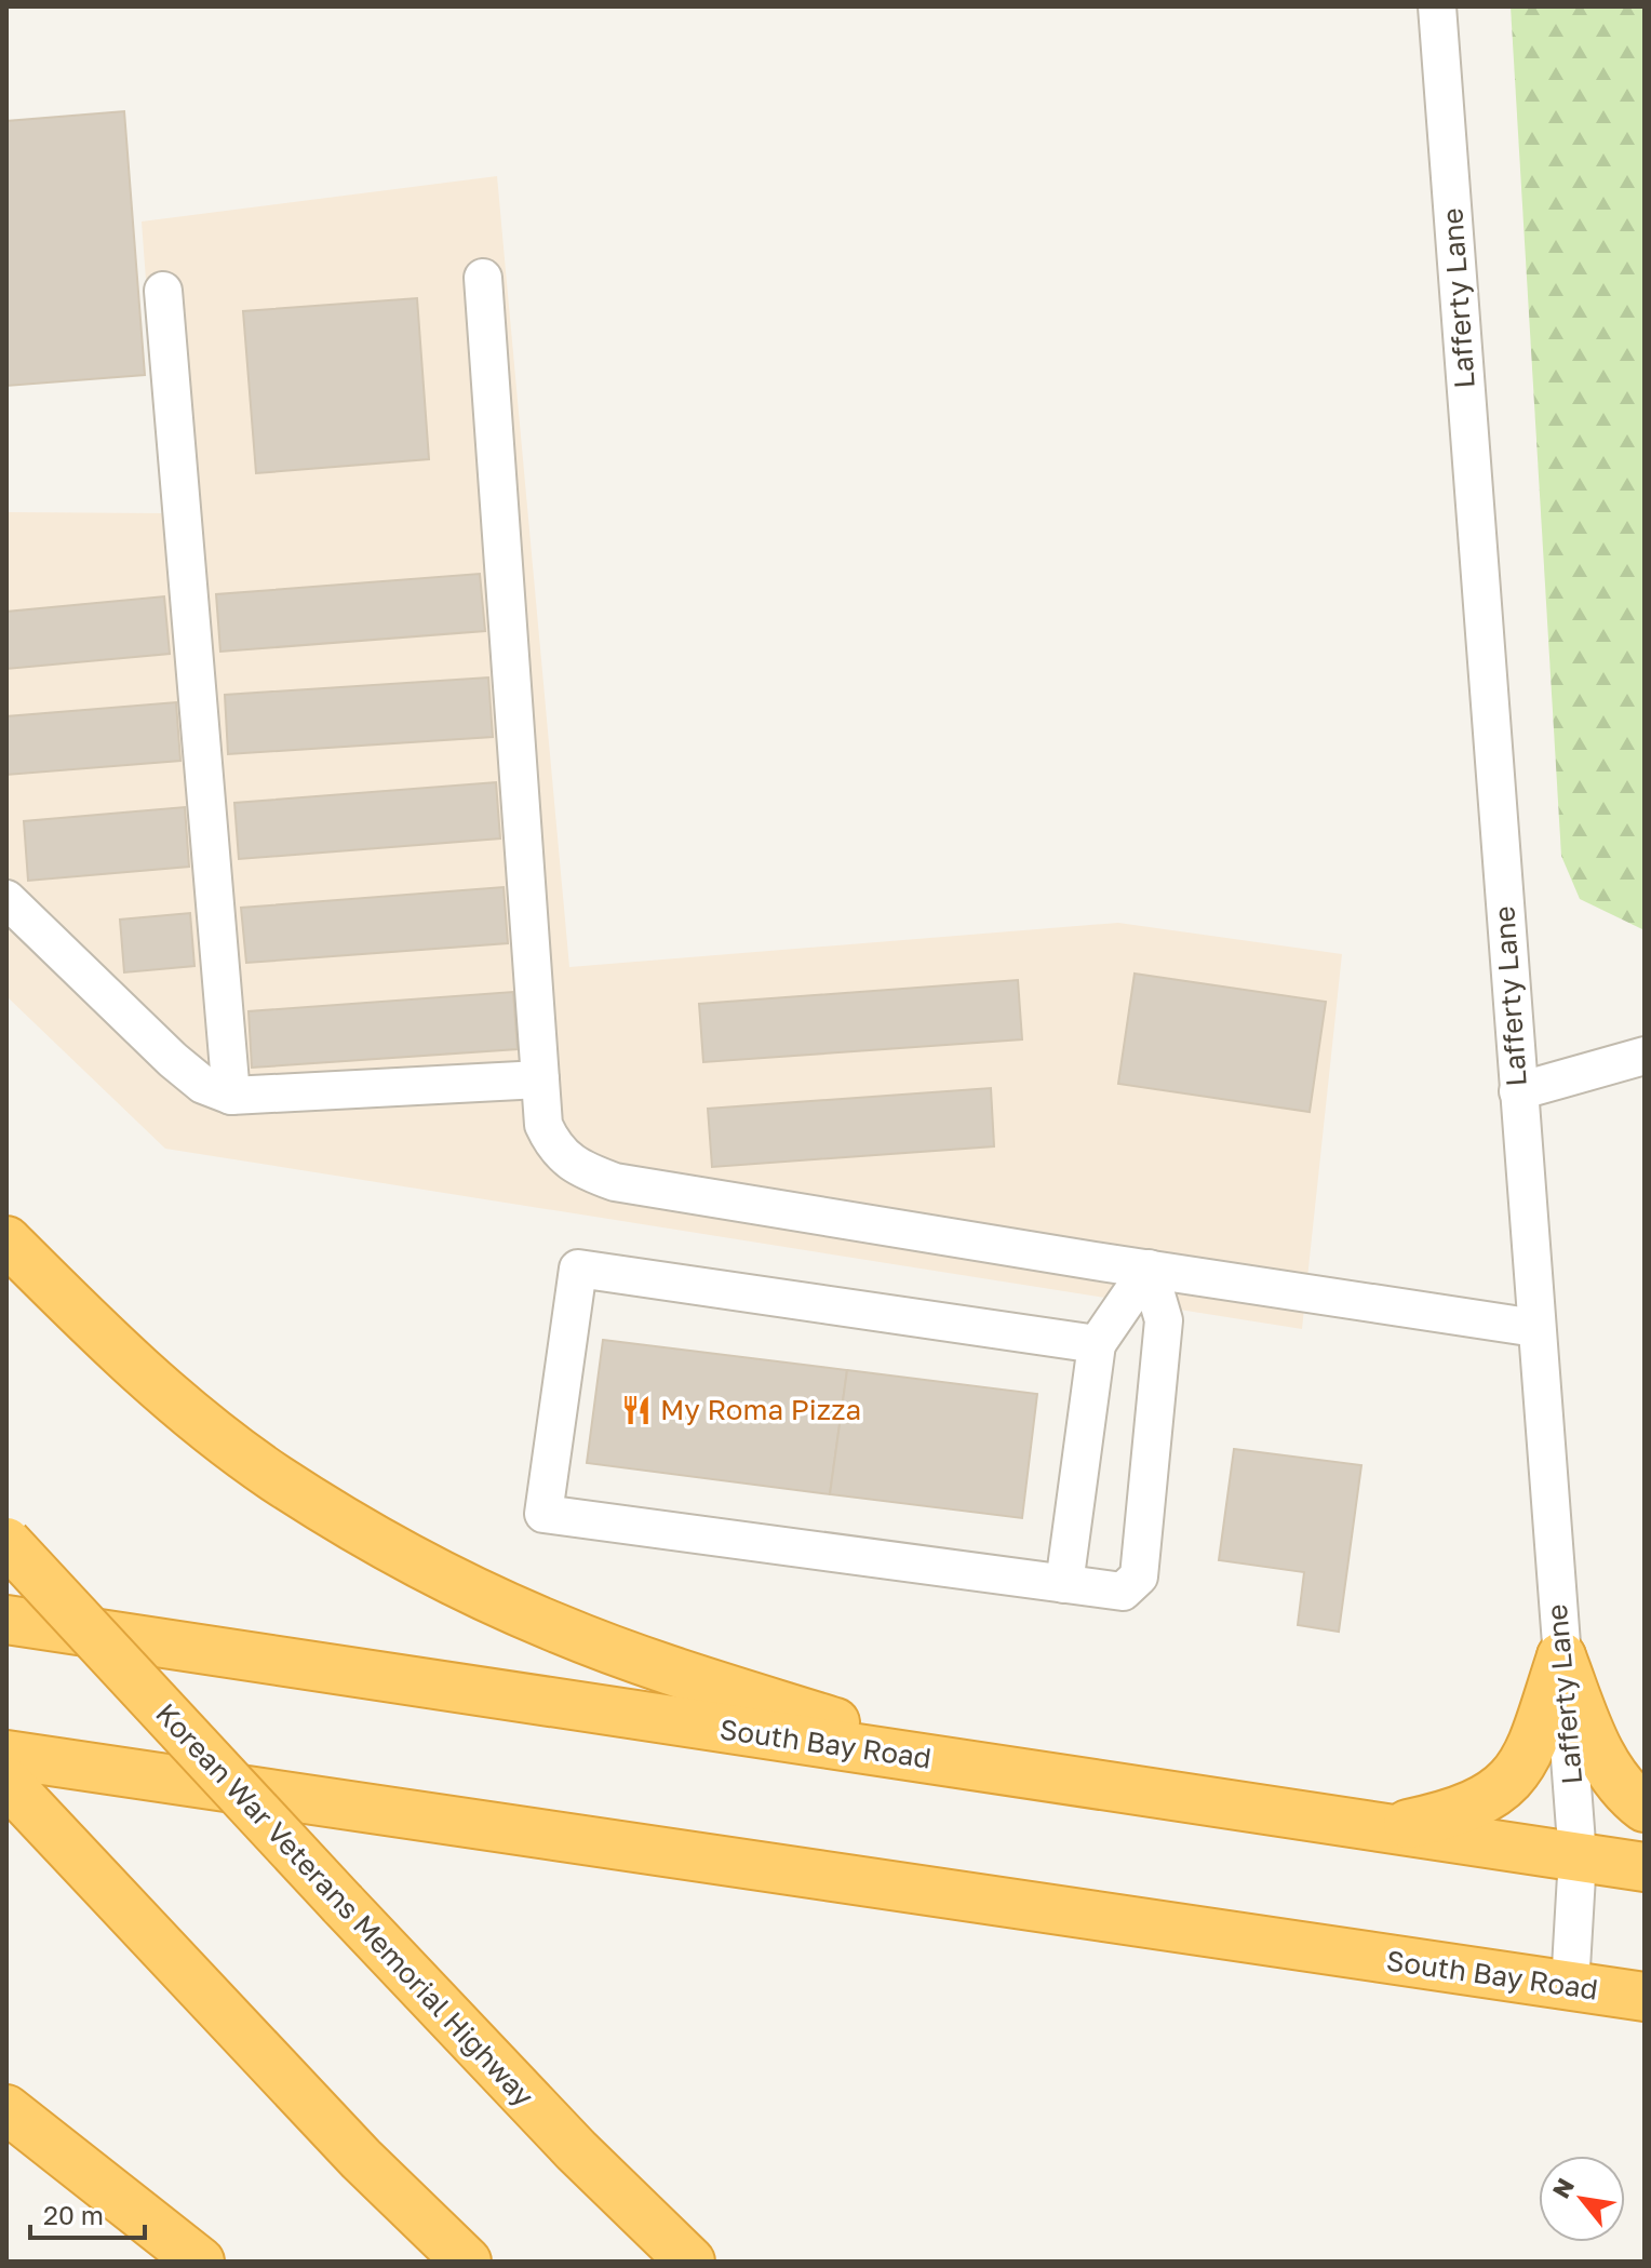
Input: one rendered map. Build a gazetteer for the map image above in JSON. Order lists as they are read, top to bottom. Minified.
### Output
{"streets":{"highway":["South Bay Road","Korean War Veterans Memorial Highway"],"street":["Lafferty Lane"]},"crossings":[["Lafferty Lane","South Bay Road"]],"places":{"restaurant":["My Roma Pizza"]},"scale_bar":"20 m","north":"top left"}
